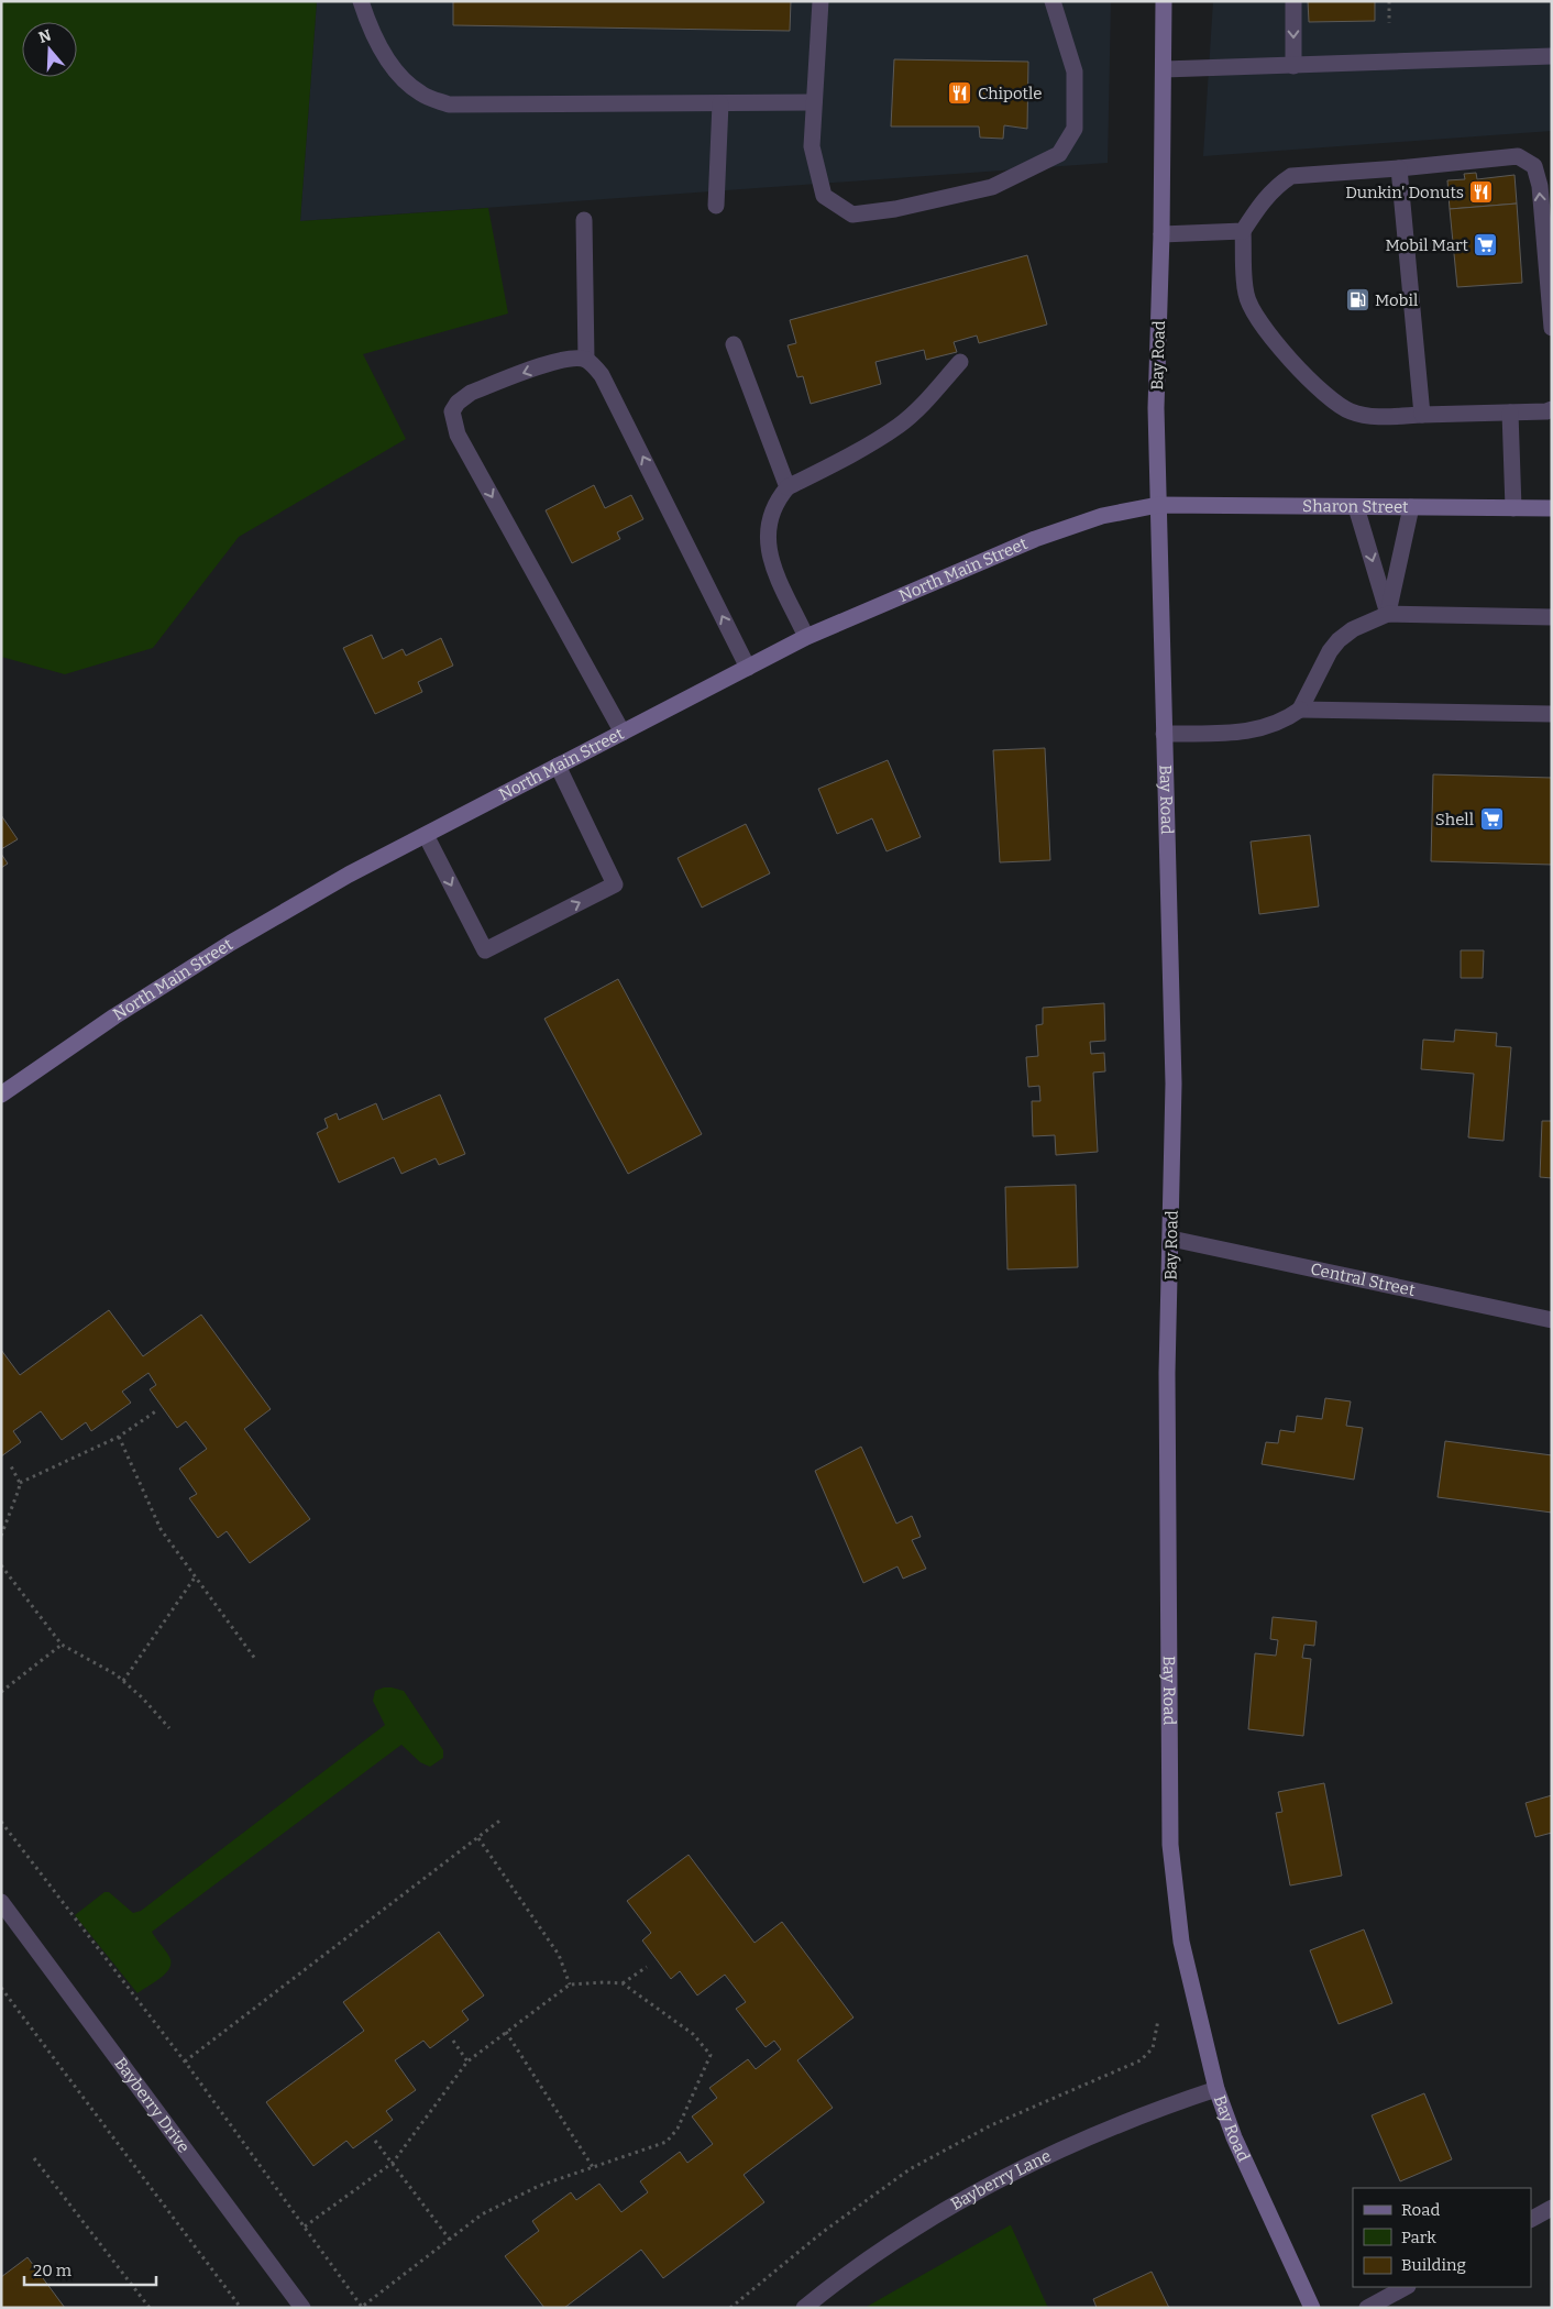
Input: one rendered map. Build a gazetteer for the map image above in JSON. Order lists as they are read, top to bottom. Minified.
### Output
{"streets":{"main road":["Bay Road","Sharon Street","North Main Street"],"street":["Central Street","Bayberry Drive","Bayberry Lane"]},"crossings":[["Bay Road","Sharon Street"],["Bay Road","North Main Street"],["Bay Road","Central Street"],["Bay Road","Bayberry Lane"],["Sharon Street","North Main Street"]],"places":{"restaurant":["Chipotle","Dunkin' Donuts"],"supermarket":["Mobil Mart","Shell"],"fuel station":["Mobil"]},"legend":["Road","Park","Building"],"scale_bar":"20 m","north":"top"}
